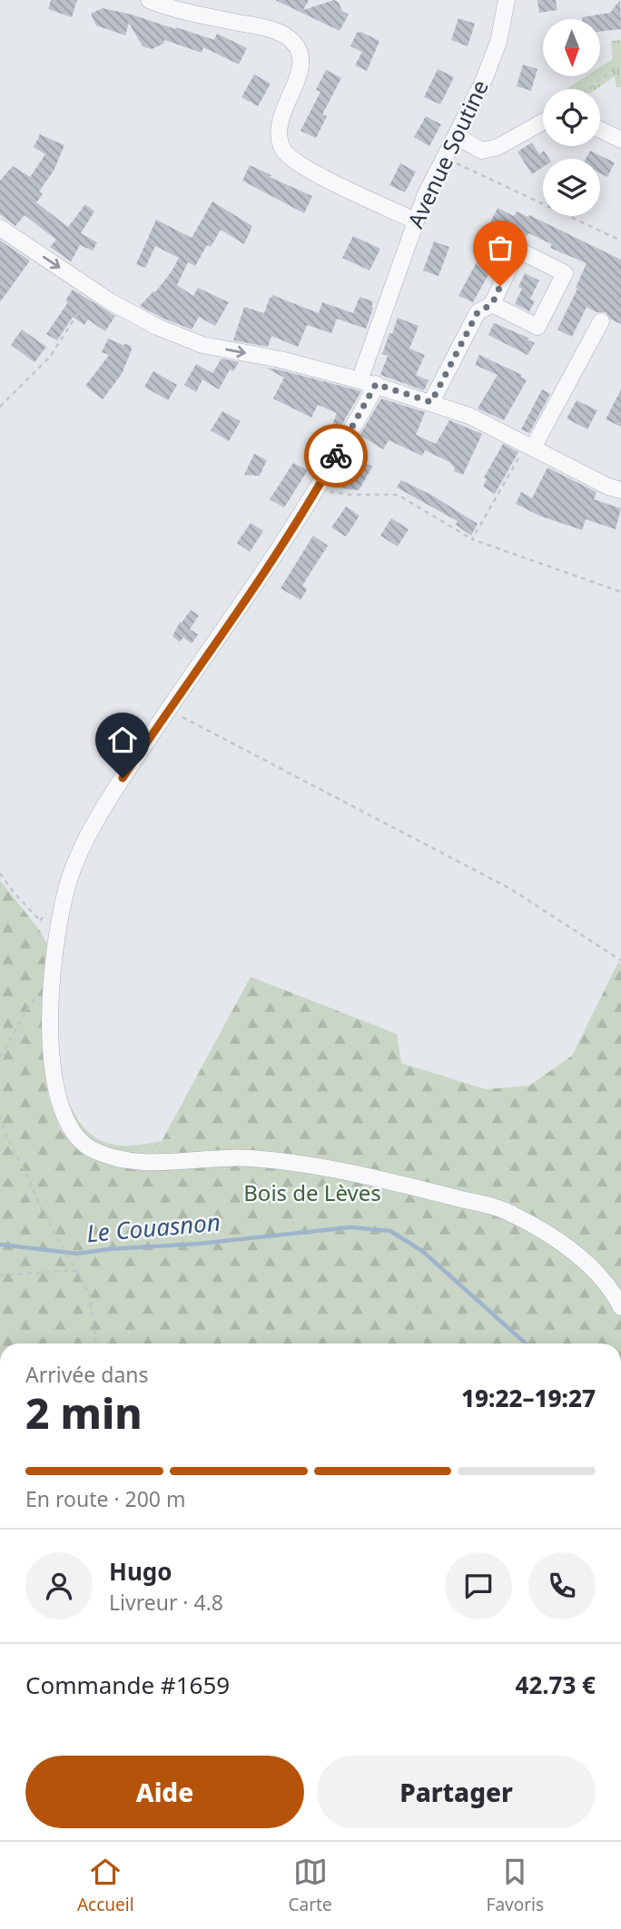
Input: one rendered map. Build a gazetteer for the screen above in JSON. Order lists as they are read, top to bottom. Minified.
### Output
{"streets":{"street":["Avenue Soutine"]},"water":["Le Couasnon"],"parks":["Bois de Lèves"],"north":"bottom","page":{"heading":["2 min","Arrivée dans","19:22–19:27"],"panel":["Hugo","Livreur · 4.8","Commande #1659","42.73 €"],"bar":"En route · 200 m","buttons":["Aide","Partager"],"tabs":["Accueil","Carte","Favoris"]}}
